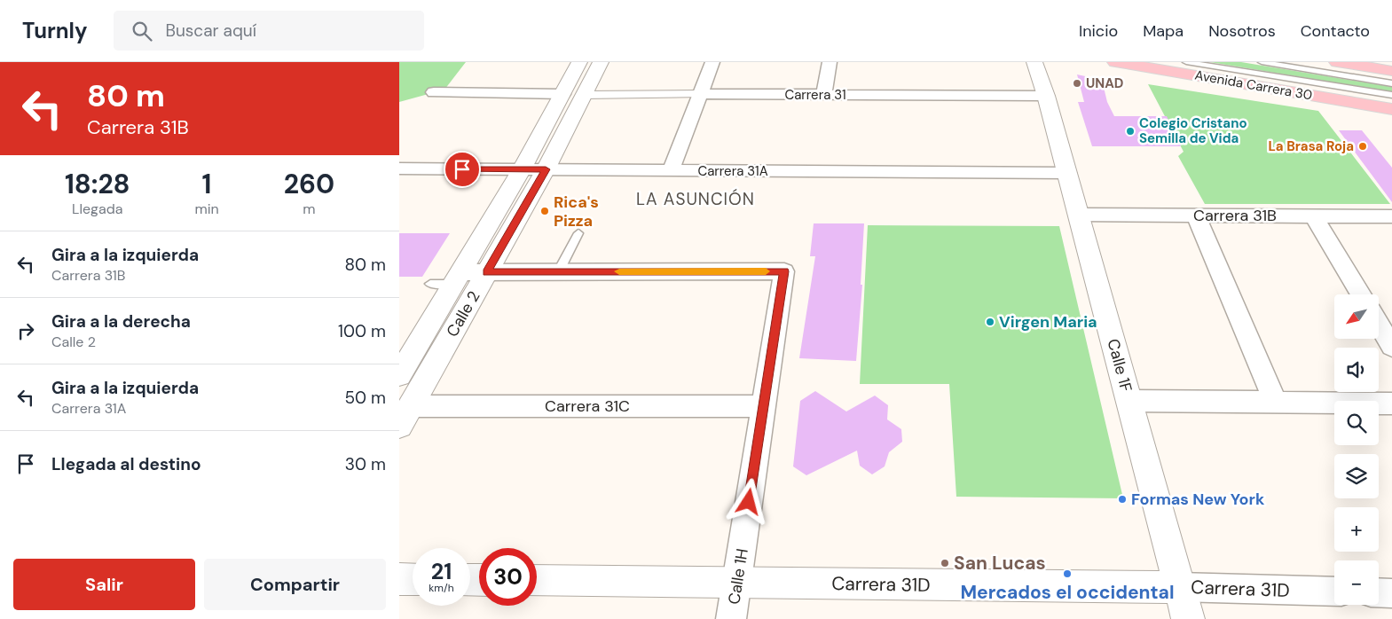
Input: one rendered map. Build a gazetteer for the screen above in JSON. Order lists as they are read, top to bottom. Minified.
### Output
{"streets":{"highway":["Avenida Carrera 30"],"street":["Carrera 31","Carrera 31A","Carrera 31B","Calle 2","Calle 1F","Carrera 31C","Calle 1H","Carrera 31D"]},"crossings":[["Carrera 31","Calle 2"],["Carrera 31","Calle 1F"],["Carrera 31A","Calle 2"],["Carrera 31A","Calle 1F"],["Carrera 31B","Calle 1F"],["Calle 2","Carrera 31C"],["Calle 1F","Carrera 31D"],["Carrera 31C","Calle 1H"],["Calle 1H","Carrera 31D"]],"districts":["LA ASUNCIÓN"],"places":["UNAD","Colegio Cristano Semilla de Vida","La Brasa Roja","Rica's Pizza","Virgen Maria","Formas New York","San Lucas","Mercados el occidental"],"north":"bottom left","page":{"header":"Turnly","search":"Buscar aquí","nav":["Inicio","Mapa","Nosotros","Contacto"],"turn":["80 m","Carrera 31B"],"eta":["18:28","Llegada","1","min","260","m"],"list":[{"name":"Gira a la izquierda","note":"Carrera 31B","value":"80 m"},{"name":"Gira a la derecha","note":"Calle 2","value":"100 m"},{"name":"Gira a la izquierda","note":"Carrera 31A","value":"50 m"},{"name":"Llegada al destino","value":"30 m"}],"map_buttons":["+","−"],"speed":"21 km/h","limit":"30","buttons":["Salir","Compartir"]}}
